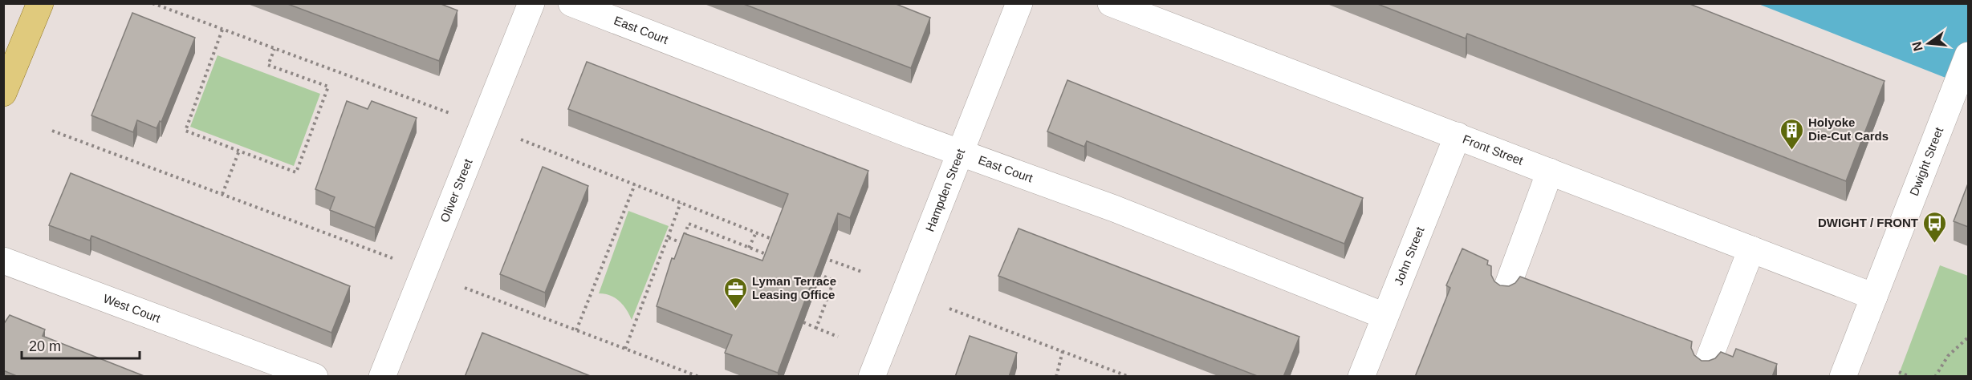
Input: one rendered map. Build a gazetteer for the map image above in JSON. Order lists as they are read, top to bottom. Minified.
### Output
{"streets":{"street":["East Court","Front Street","Dwight Street","Oliver Street","Hampden Street","John Street","West Court"]},"crossings":[["East Court","Hampden Street"],["East Court","John Street"],["Front Street","Dwight Street"],["Front Street","John Street"]],"places":{"building":["Holyoke Die-Cut Cards"],"bus stop":["DWIGHT / FRONT"],"office":["Lyman Terrace Leasing Office"]},"scale_bar":"20 m","north":"left"}
